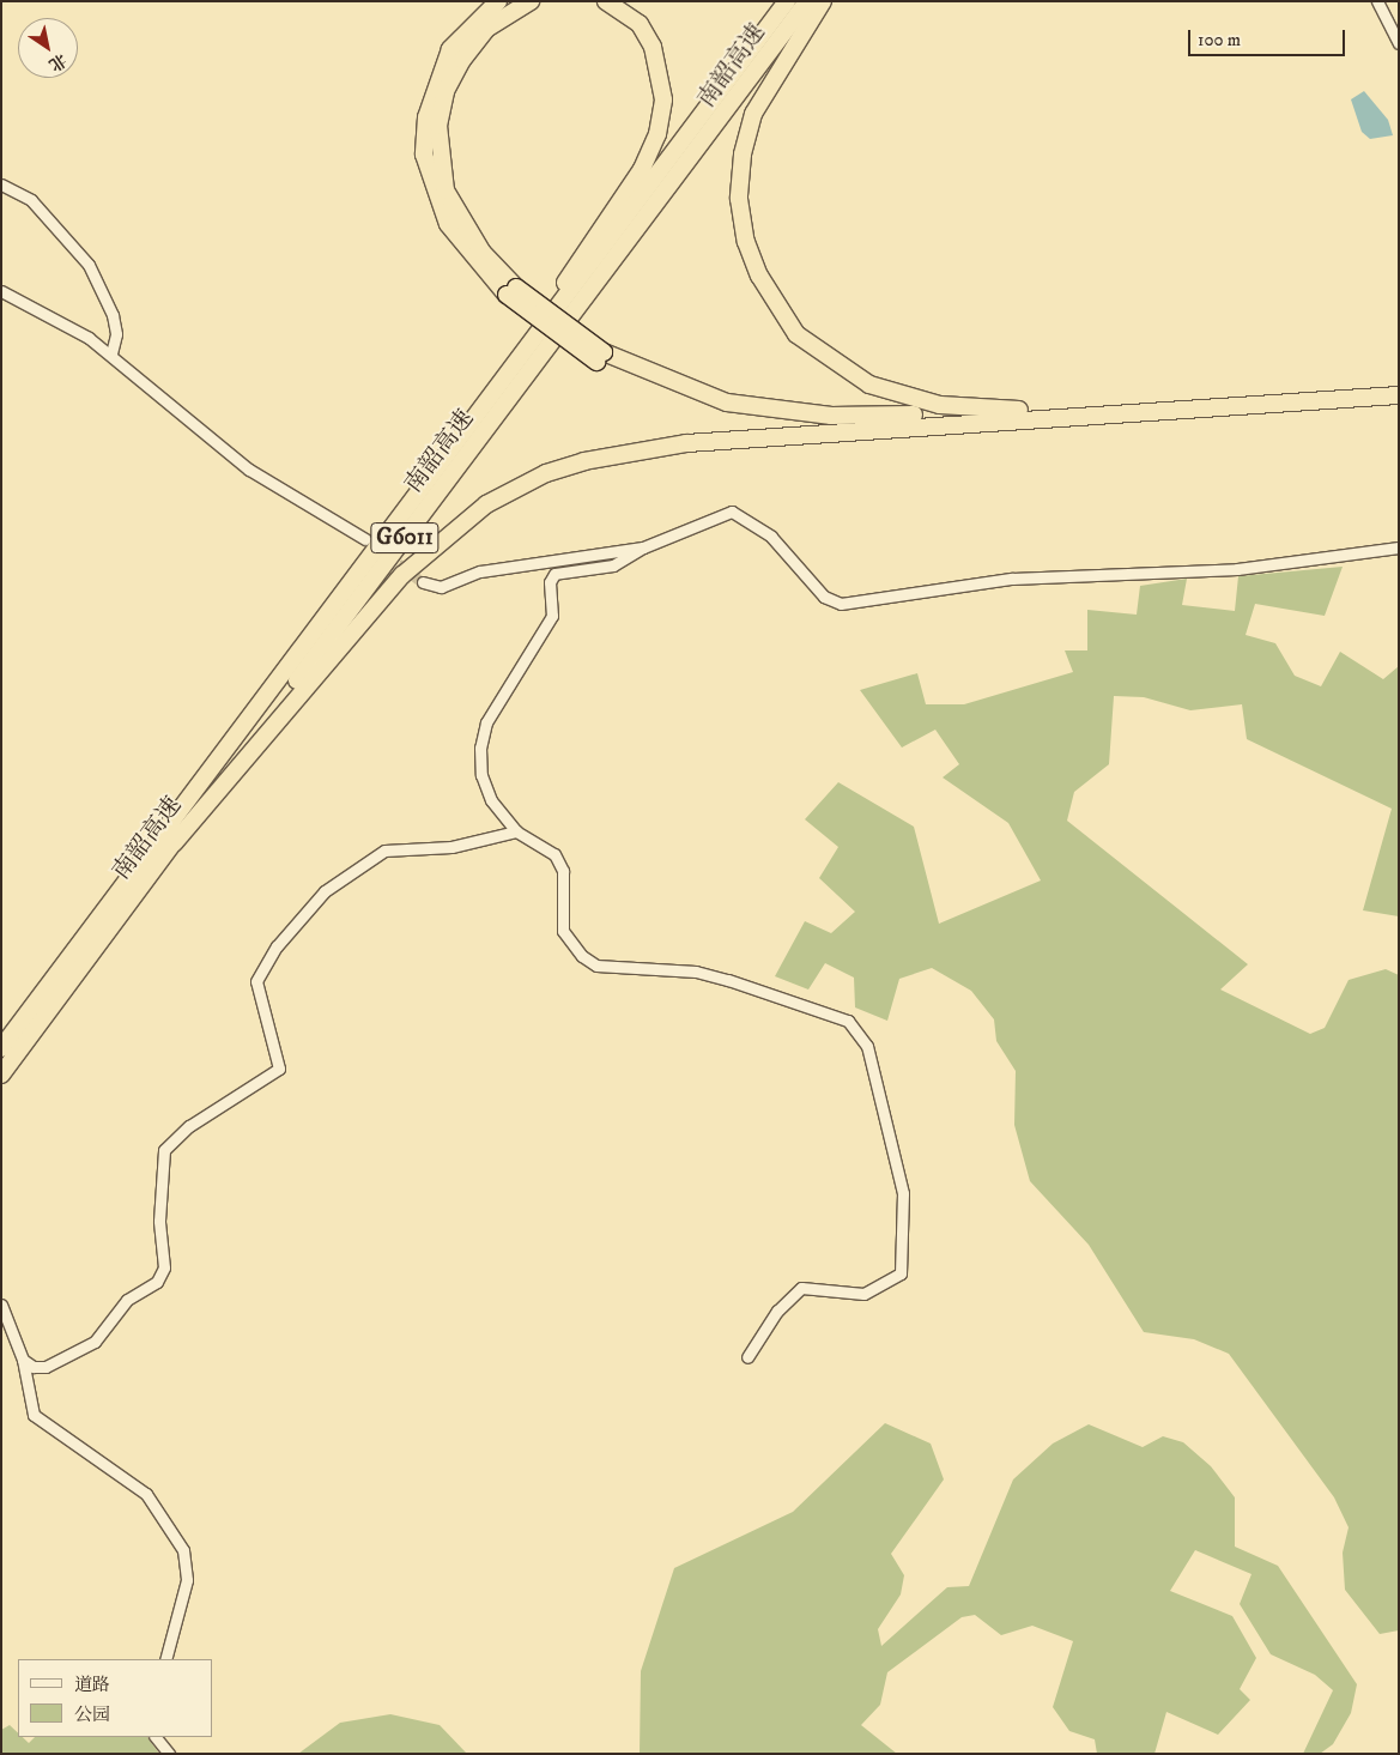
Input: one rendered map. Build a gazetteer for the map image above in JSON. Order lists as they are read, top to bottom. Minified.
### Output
{"streets":{"highway":["南韶高速","G6011"]},"legend":["道路","公园"],"scale_bar":"100 m","north":"bottom right"}
